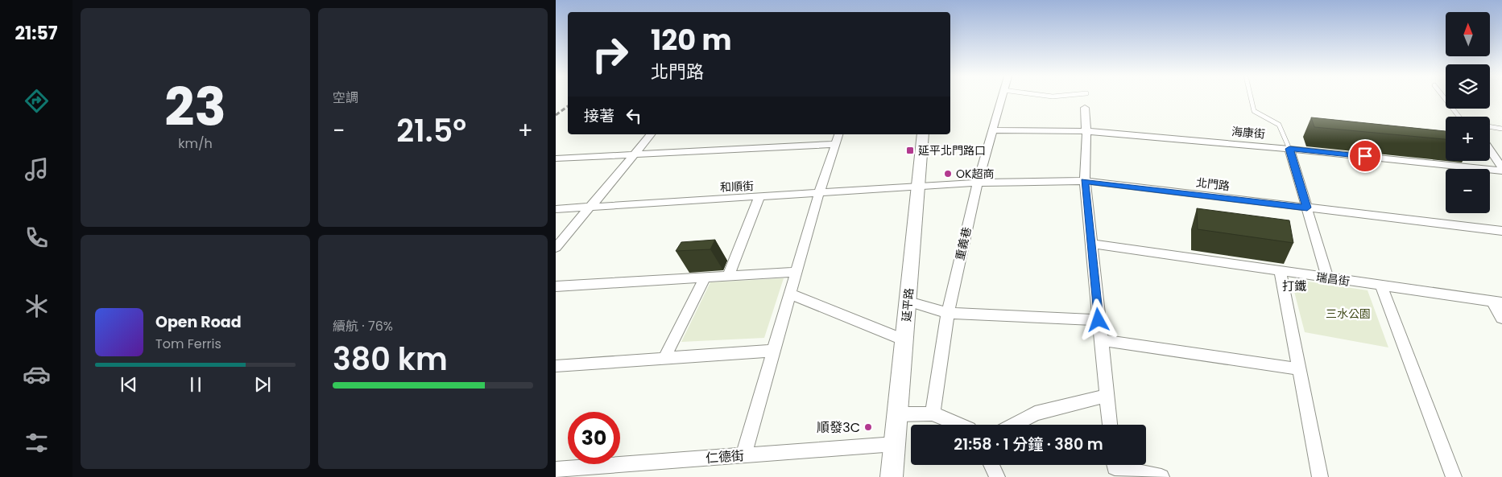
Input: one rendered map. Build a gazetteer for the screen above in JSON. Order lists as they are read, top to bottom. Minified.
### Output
{"streets":{"street":["海康街","北門路","和順街","重義巷","瑞昌街","延平路","仁德街"]},"crossings":[["海康街","重義巷"],["北門路","和順街"],["北門路","重義巷"],["北門路","延平路"],["和順街","延平路"],["延平路","仁德街"]],"districts":["打鐵"],"parks":["三水公園"],"places":{"transit":["延平北門路口"],"other":["OK超商","順發3C"]},"north":"top","page":{"tabs":"21:57","tile":[["23","km/h"],"空調",["續航 · 76%","380 km"]],"map_buttons":["+","−"],"turn":["120 m","北門路"],"then":"接著","heat":["−","21.5°","+"],"song":["Open Road","Tom Ferris"],"limit":"30","trip":"21:58 · 1 分鐘 · 380 m"}}
